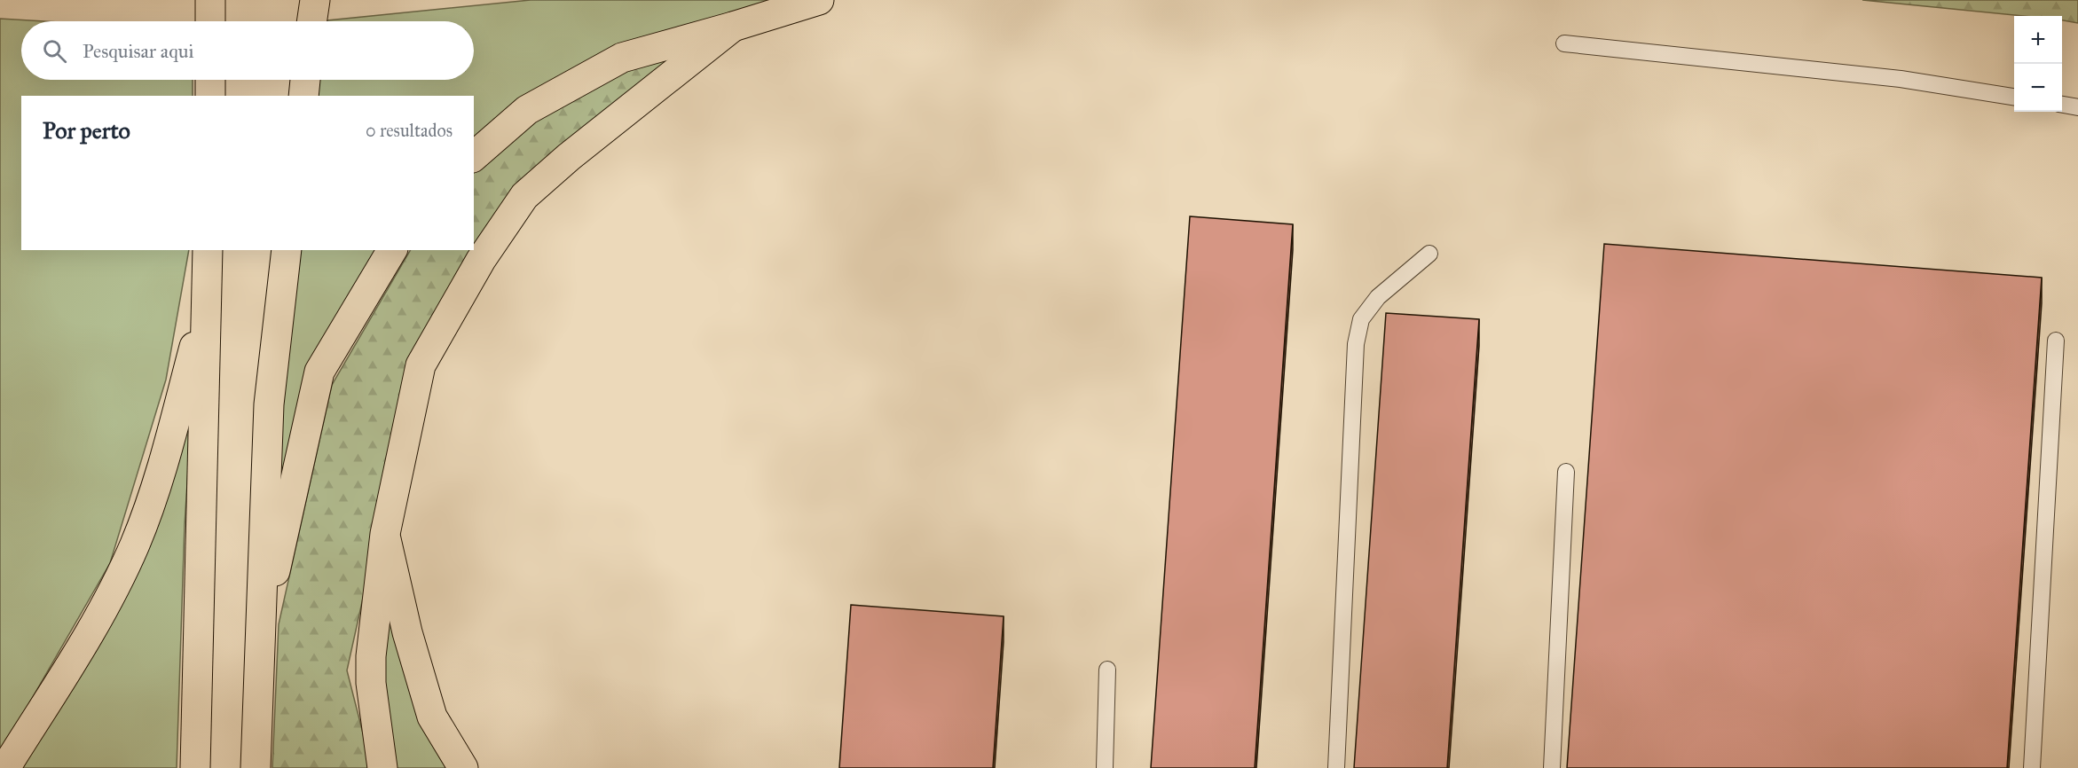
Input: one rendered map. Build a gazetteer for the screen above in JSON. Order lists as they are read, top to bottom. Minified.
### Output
{"page":{"map_buttons":["+","−"],"search":"Pesquisar aqui","heading":["Por perto","0 resultados"]}}
